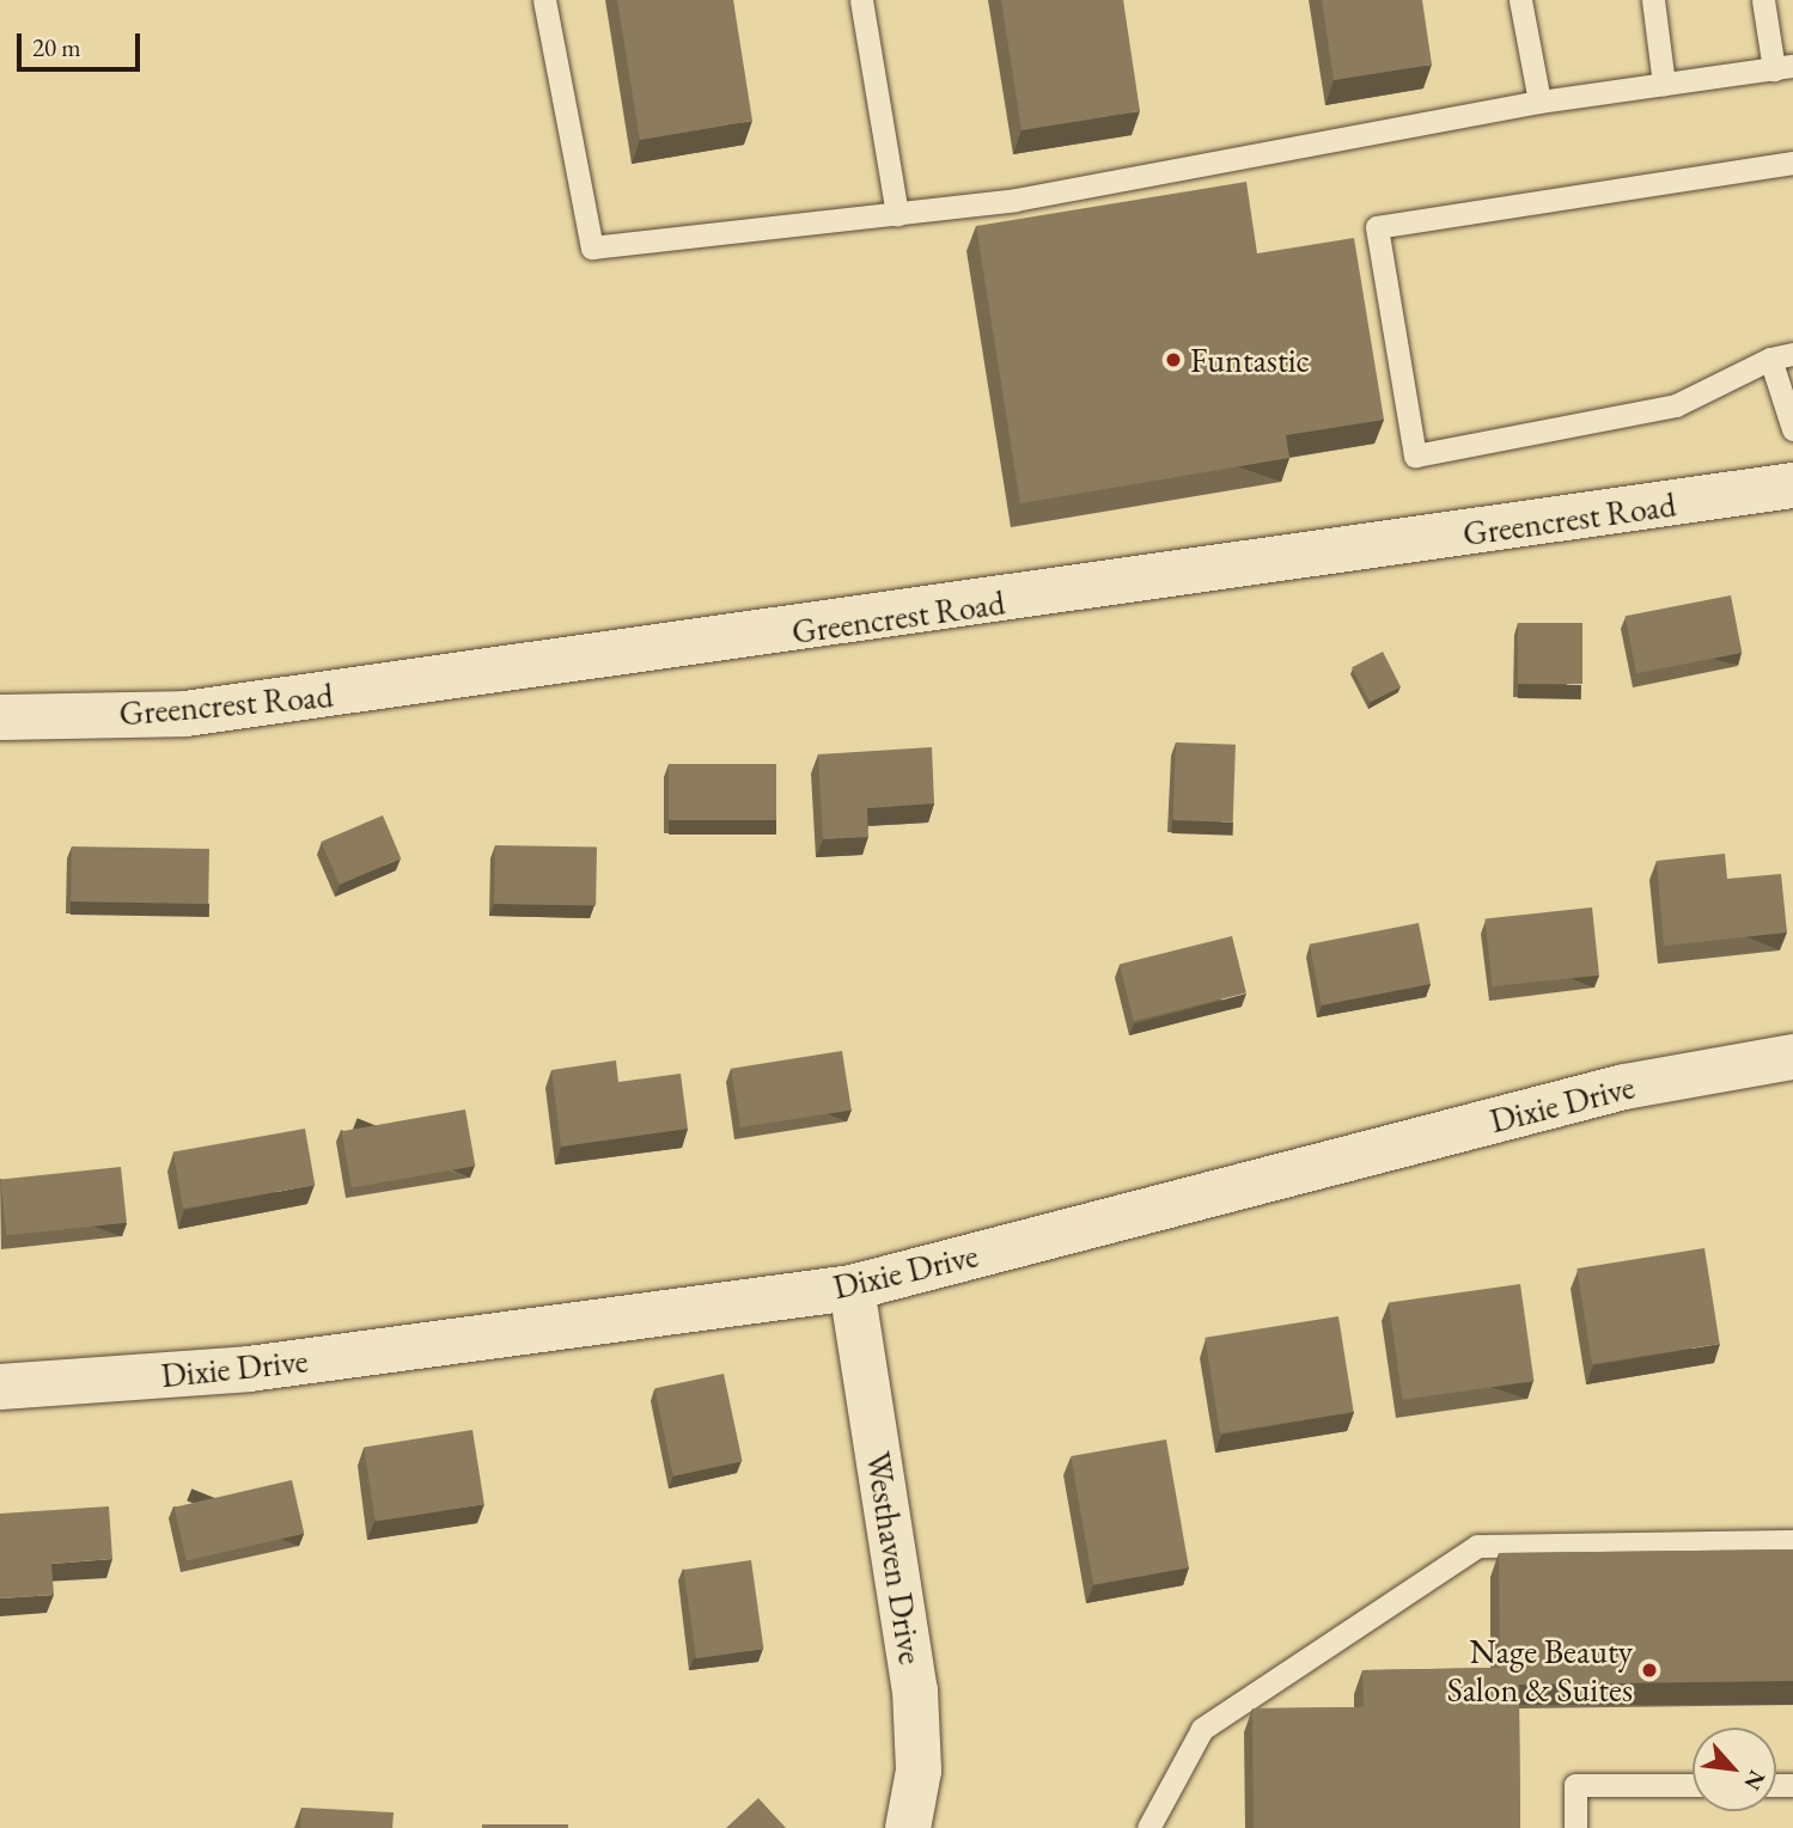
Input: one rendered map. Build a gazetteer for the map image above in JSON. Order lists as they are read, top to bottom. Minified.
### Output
{"streets":{"street":["Greencrest Road","Dixie Drive","Westhaven Drive"]},"crossings":[["Dixie Drive","Westhaven Drive"]],"places":["Funtastic","Nage Beauty Salon & Suites"],"scale_bar":"20 m","north":"bottom right"}
